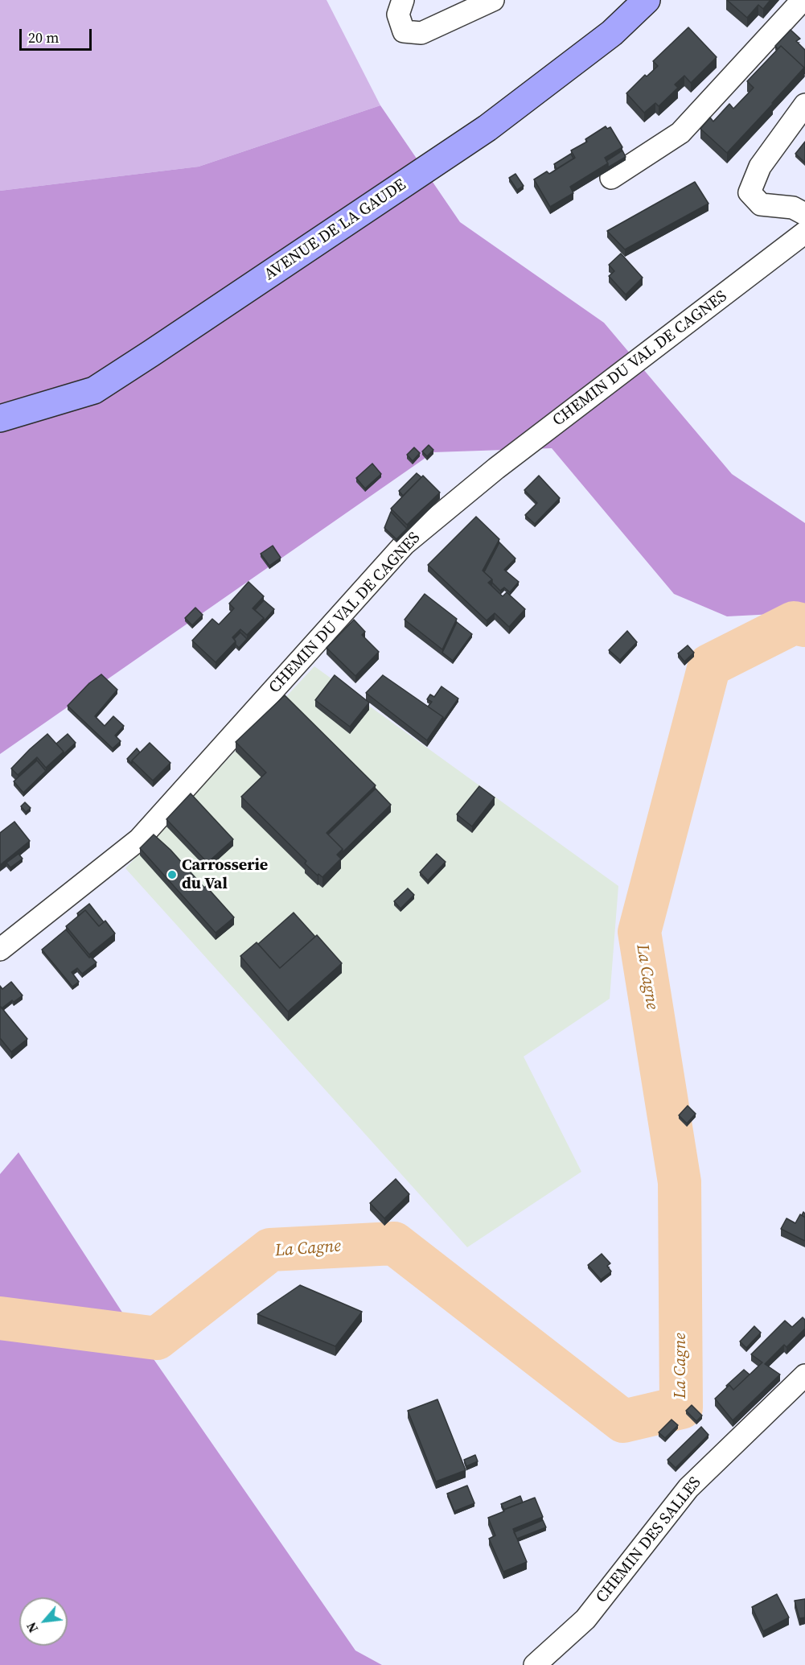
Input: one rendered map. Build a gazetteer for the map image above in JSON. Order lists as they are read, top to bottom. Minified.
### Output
{"streets":{"street":["AVENUE DE LA GAUDE","CHEMIN DU VAL DE CAGNES","CHEMIN DES SALLES"]},"water":["La Cagne"],"places":["Carrosserie du Val"],"scale_bar":"20 m","north":"bottom left"}
